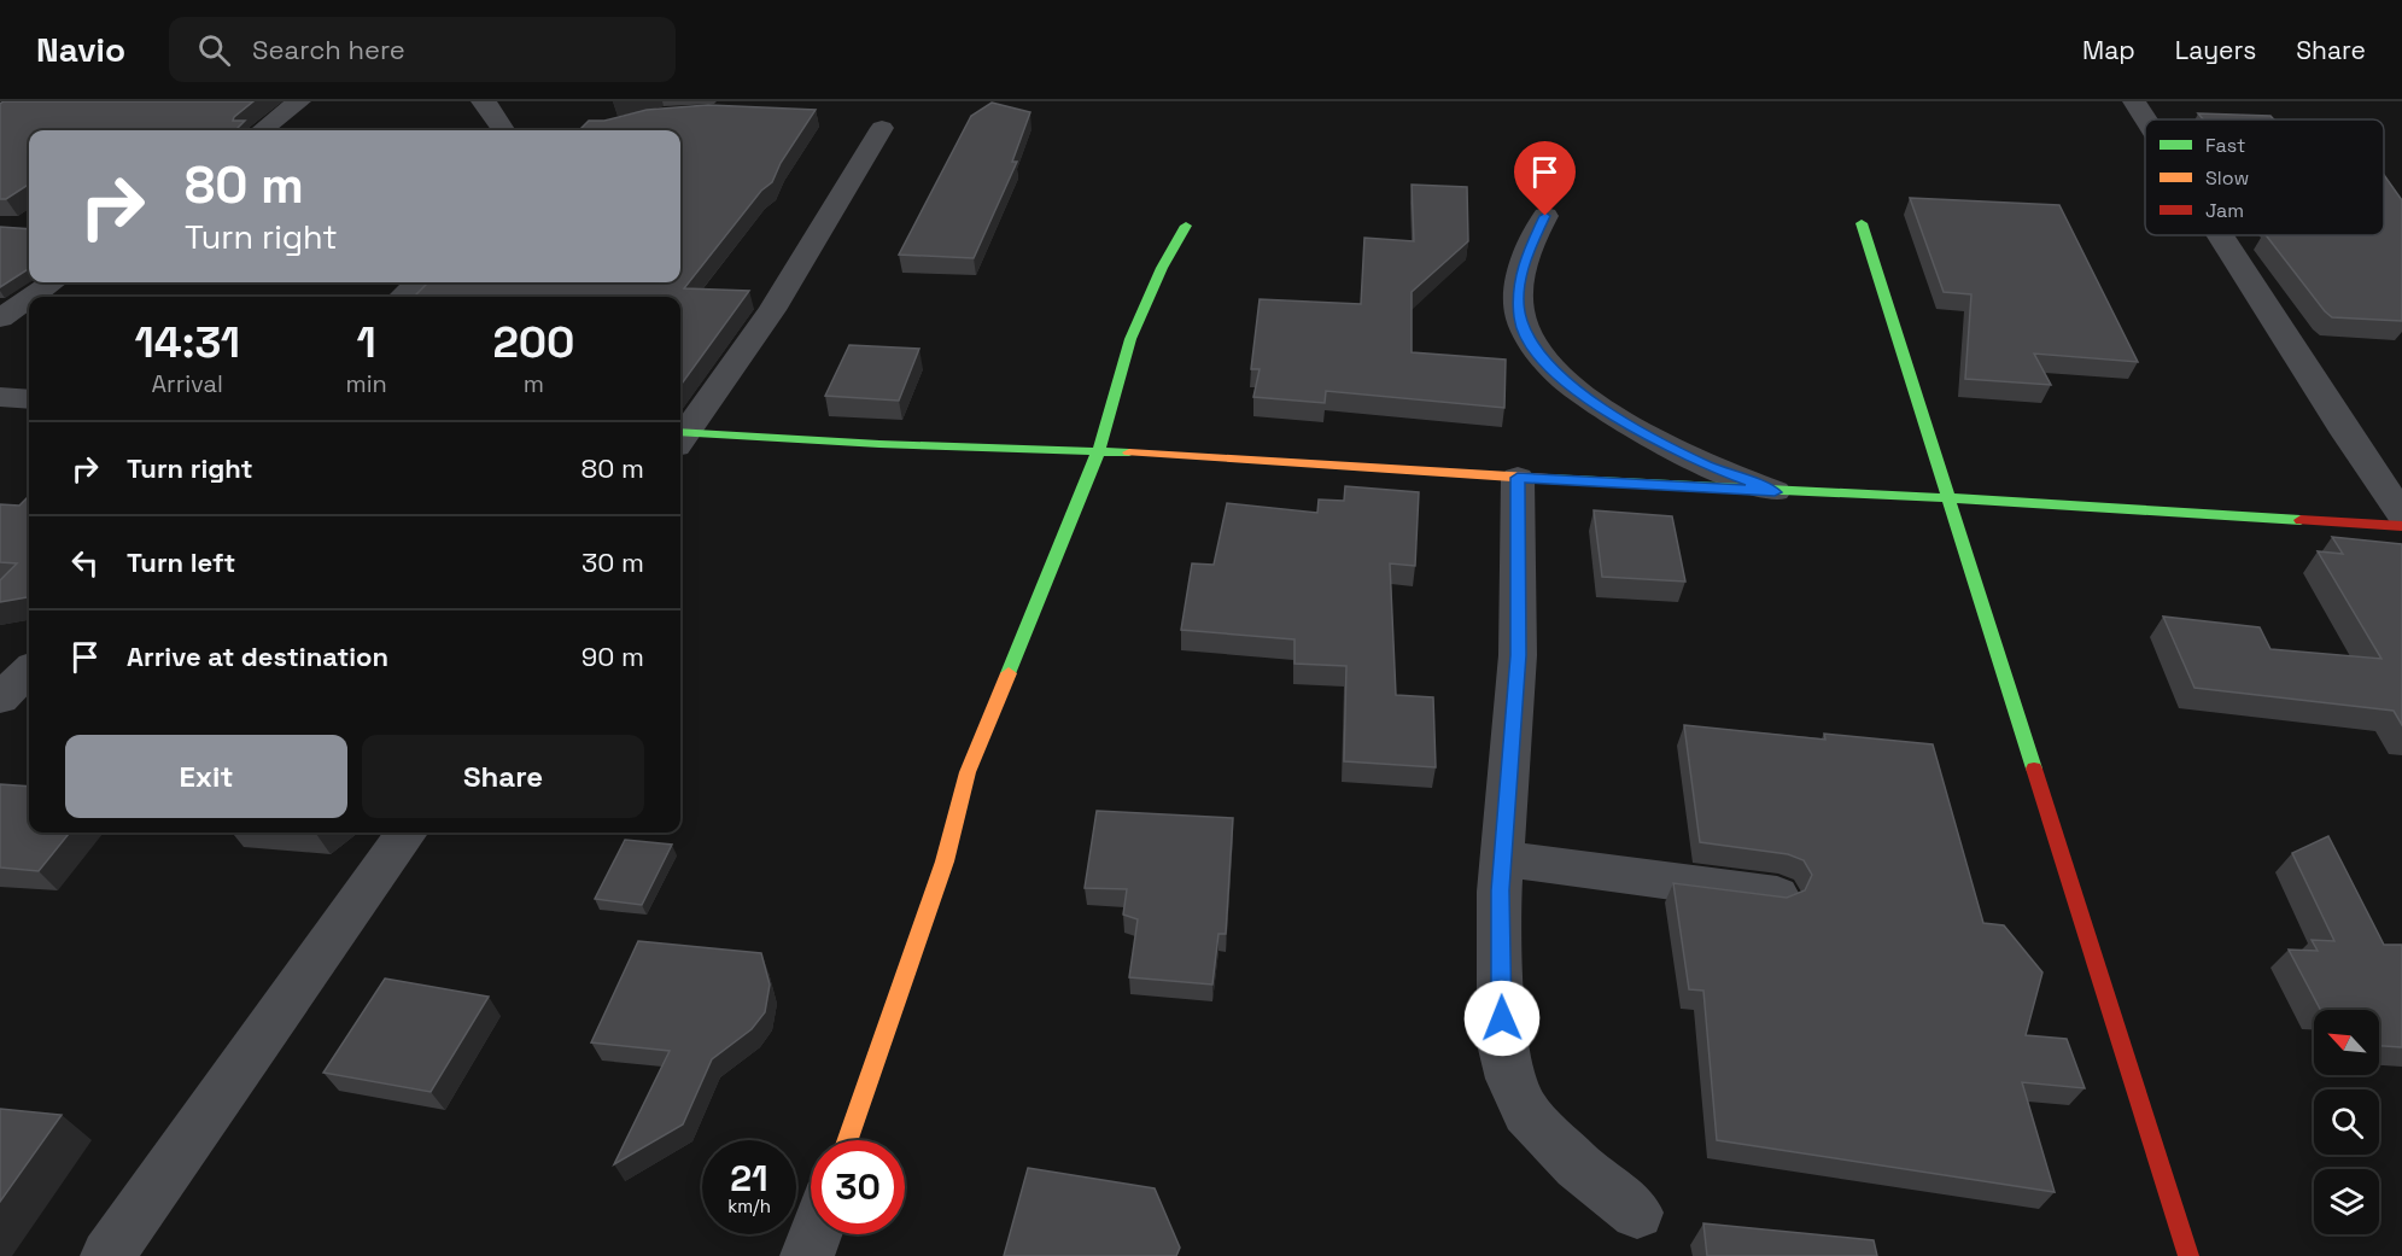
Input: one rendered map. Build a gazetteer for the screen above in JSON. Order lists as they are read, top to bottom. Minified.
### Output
{"legend":["Fast","Slow","Jam"],"north":"top left","page":{"header":"Navio","search":"Search here","nav":["Map","Layers","Share"],"turn":["80 m","Turn right"],"eta":["14:31","Arrival","1","min","200","m"],"list":[{"name":"Turn right","value":"80 m"},{"name":"Turn left","value":"30 m"},{"name":"Arrive at destination","value":"90 m"}],"buttons":["Exit","Share"],"speed":"21 km/h","limit":"30"}}
